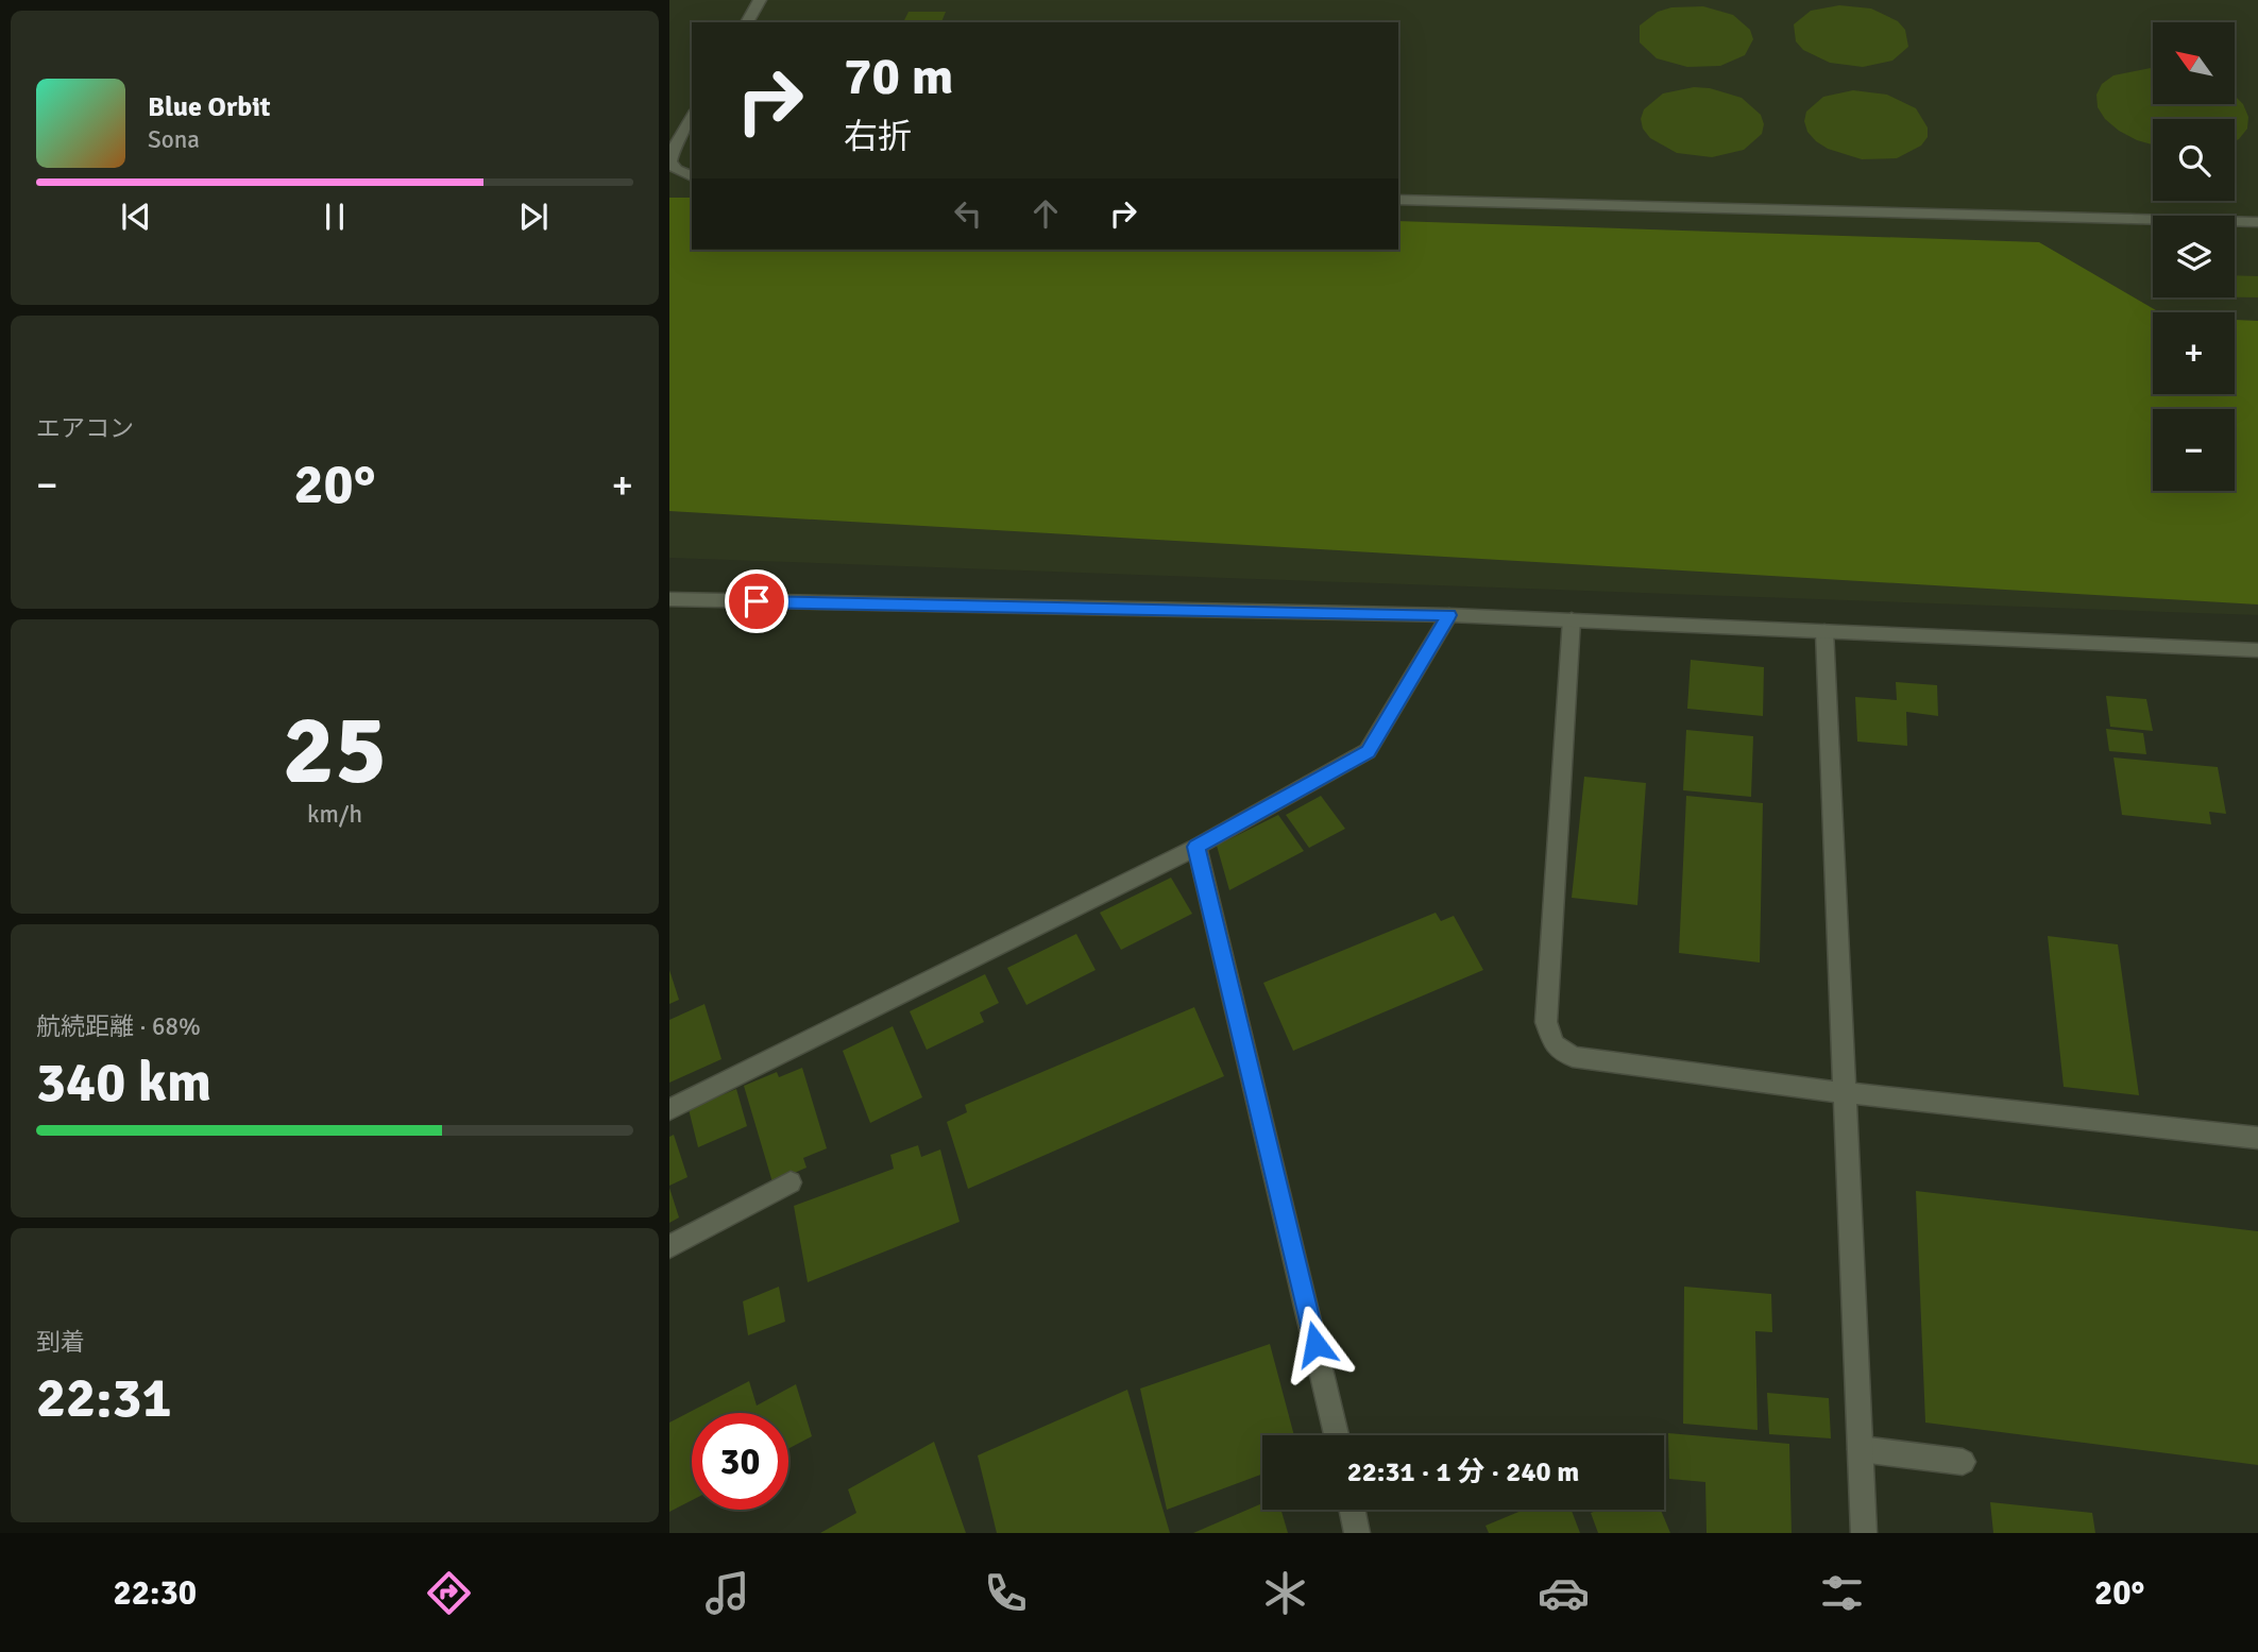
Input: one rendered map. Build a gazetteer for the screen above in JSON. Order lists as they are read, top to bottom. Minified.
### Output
{"north":"top left","page":{"map_buttons":["+","−"],"turn":["70 m","右折"],"song":["Blue Orbit","Sona"],"tile":["エアコン",["25","km/h"],["航続距離 · 68%","340 km"],["到着","22:31"]],"heat":["−","20°","+"],"limit":"30","trip":"22:31 · 1 分 · 240 m","tabs":["22:30","20°"]}}
